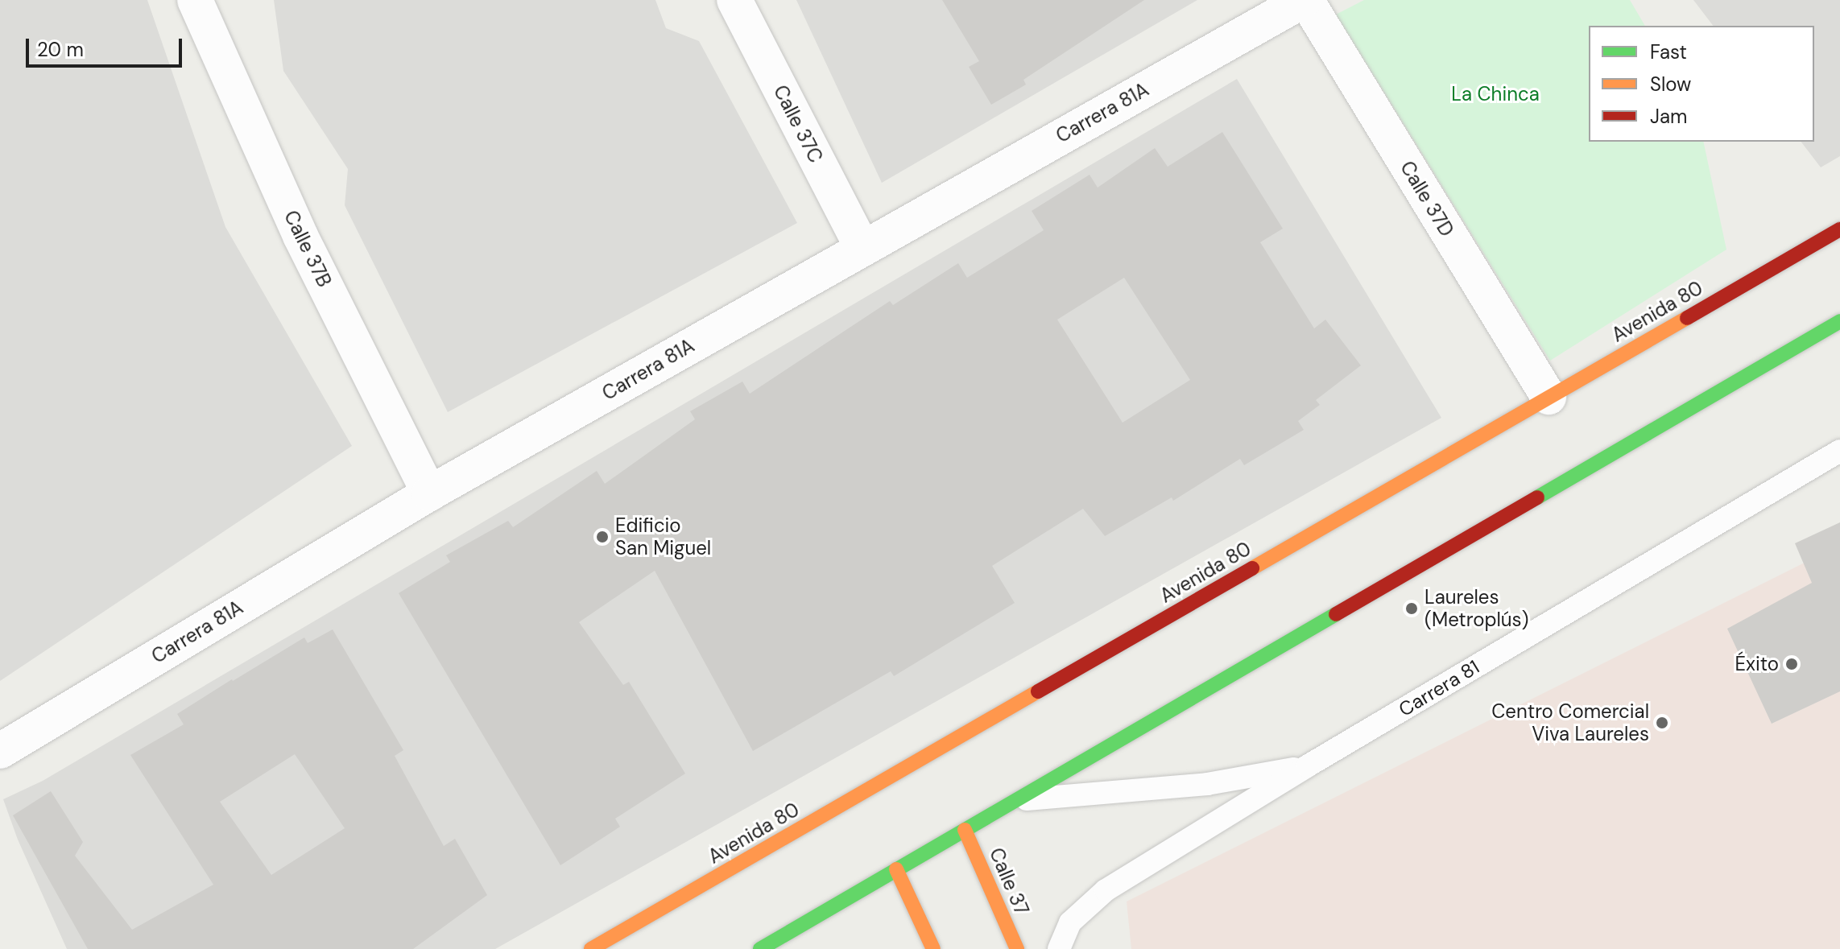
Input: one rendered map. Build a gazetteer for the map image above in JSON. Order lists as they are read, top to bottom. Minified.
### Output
{"streets":{"main road":["Avenida 80","Calle 37"],"street":["Carrera 81A","Calle 37C","Calle 37D","Calle 37B"],"lane":["Carrera 81"]},"crossings":[["Carrera 81A","Calle 37C"],["Carrera 81A","Calle 37D"],["Carrera 81A","Calle 37B"],["Calle 37D","Avenida 80"]],"parks":["La Chinca"],"places":["Edificio San Miguel","Laureles (Metroplús)","Éxito","Centro Comercial Viva Laureles"],"legend":["Fast","Slow","Jam"],"scale_bar":"20 m"}
